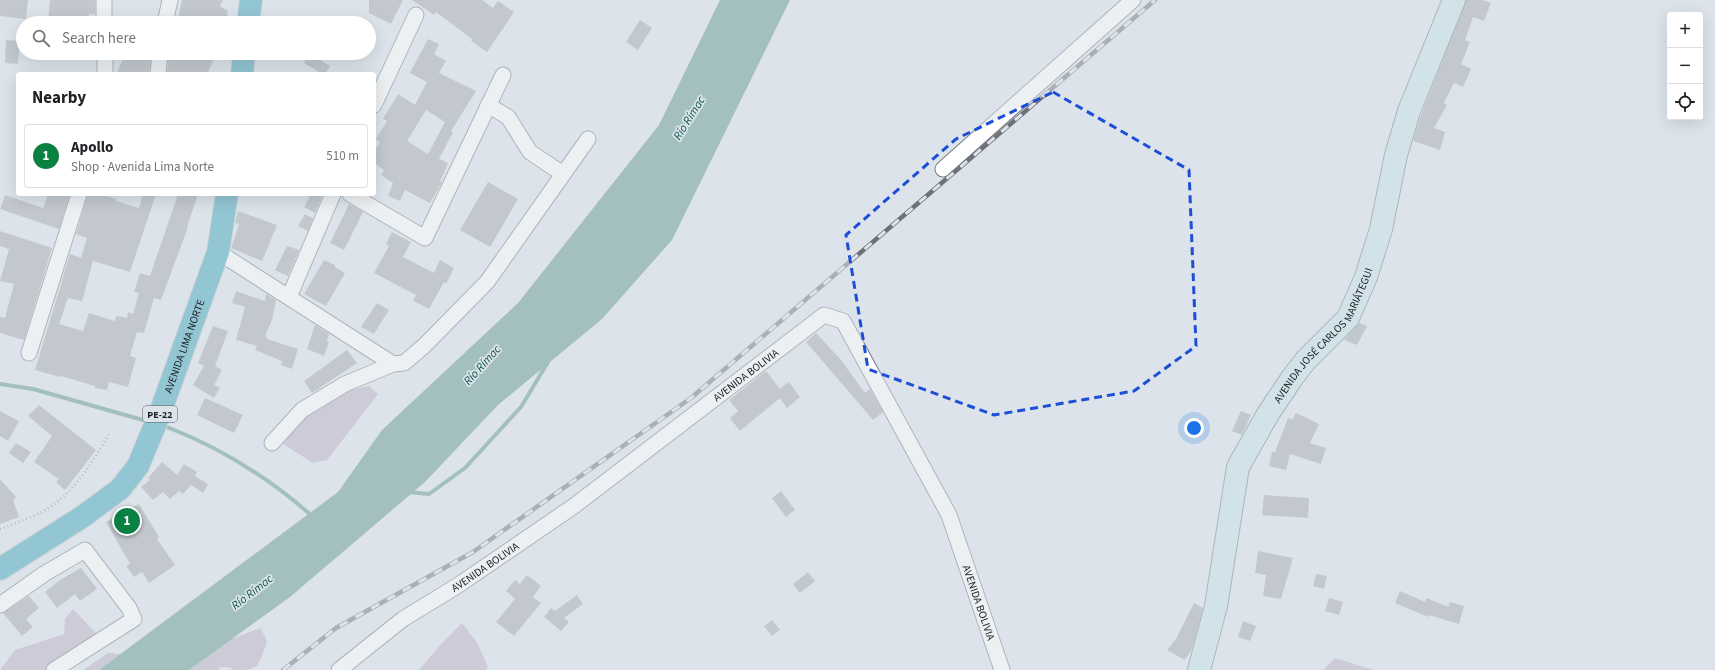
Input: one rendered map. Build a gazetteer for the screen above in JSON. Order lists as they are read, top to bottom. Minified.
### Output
{"streets":{"highway":["AVENIDA LIMA NORTE","PE-22"],"street":["AVENIDA JOSÉ CARLOS MARIÁTEGUI","AVENIDA BOLIVIA"]},"water":["Río Rímac"],"page":{"map_buttons":["+","−"],"search":"Search here","heading":"Nearby","list":[{"mark":"1","name":"Apollo","note":"Shop · Avenida Lima Norte","value":"510 m"}],"pins":"1"}}
